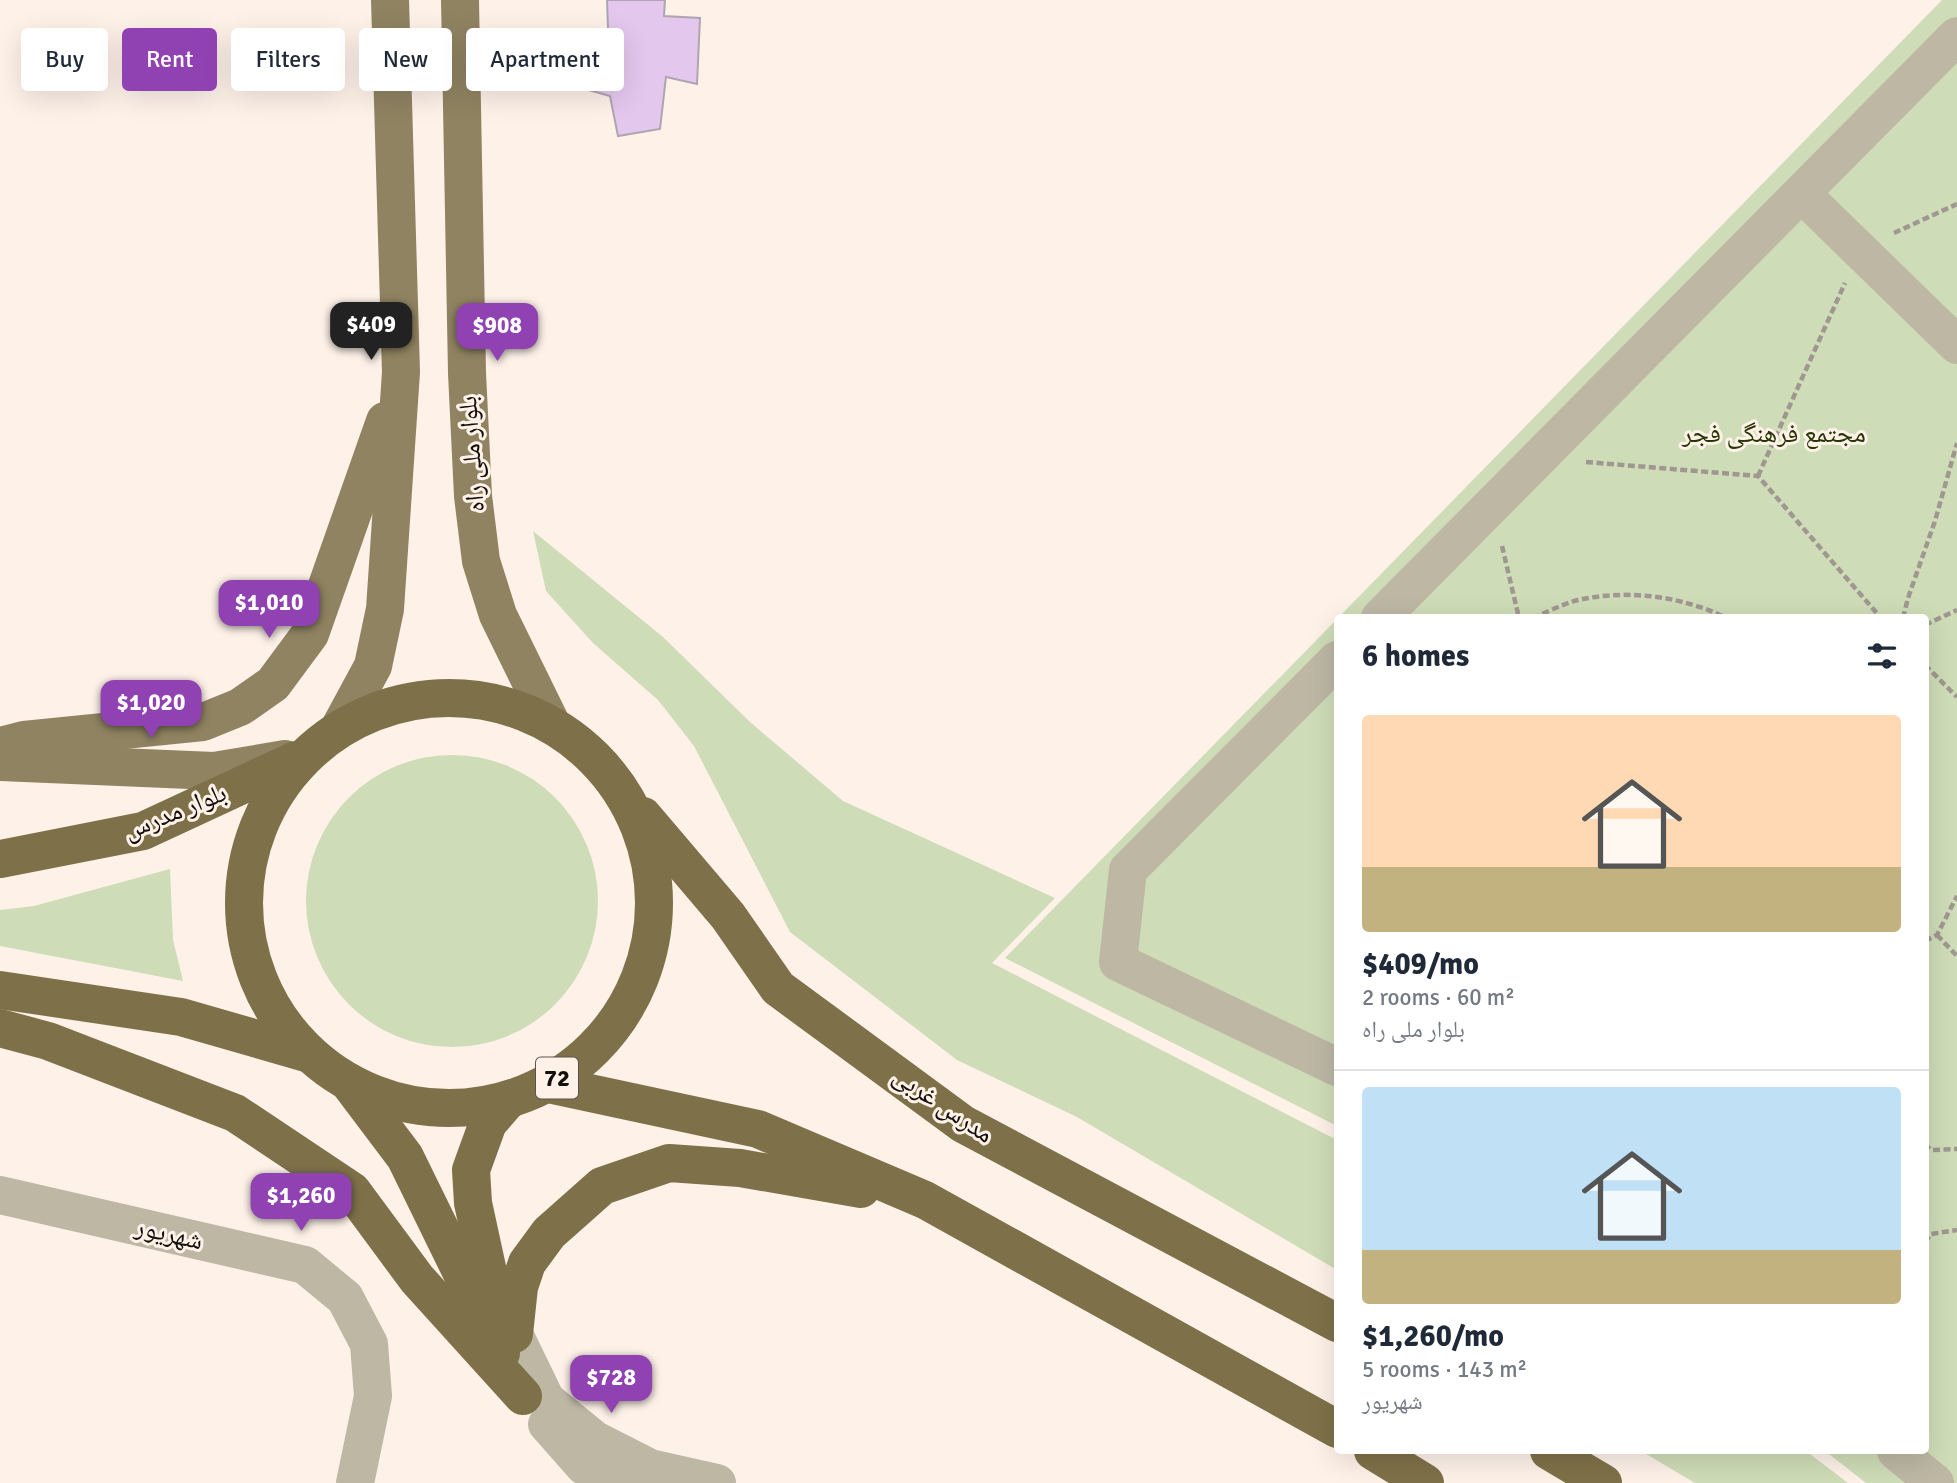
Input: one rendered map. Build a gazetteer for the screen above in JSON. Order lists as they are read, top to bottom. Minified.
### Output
{"streets":{"highway":["بلوار مدرس","72","مدرس غربی"],"main road":["بلوار ملی راه"],"street":["شهریور"]},"crossings":[["بلوار ملی راه","72"],["بلوار مدرس","72"],["72","مدرس غربی"]],"parks":["مجتمع فرهنگی فجر"],"page":{"chip":["Buy","Rent","Filters","New","Apartment"],"price":["$409","$908","$1,010","$1,020","$1,260","$728"],"heading":"6 homes","list":[{"name":"$409/mo","note":"2 rooms · 60 m² · بلوار ملی راه"},{"name":"$1,260/mo","note":"5 rooms · 143 m² · شهریور"}]}}
